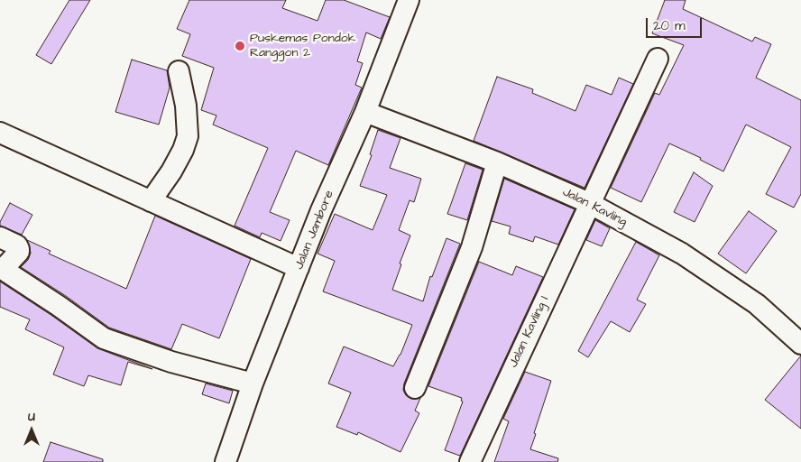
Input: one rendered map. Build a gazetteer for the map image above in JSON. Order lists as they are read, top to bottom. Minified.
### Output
{"streets":{"street":["Jalan Kavling","Jalan Jambore","Jalan Kavling I"]},"crossings":[["Jalan Kavling","Jalan Jambore"],["Jalan Kavling","Jalan Kavling I"]],"places":["Puskemas Pondok Ranggon 2"],"scale_bar":"20 m","north":"top"}
